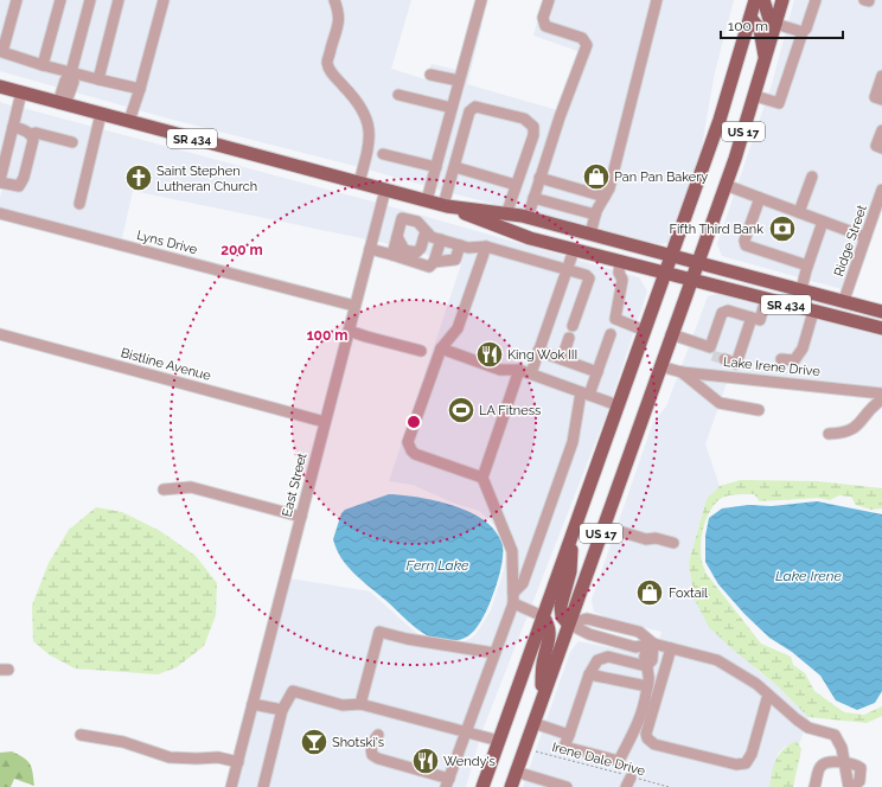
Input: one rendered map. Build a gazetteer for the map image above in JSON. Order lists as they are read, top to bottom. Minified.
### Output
{"streets":{"main road":["US 17","SR 434"],"street":["Ridge Street","Lyns Drive","Bistline Avenue","Lake Irene Drive","East Street"],"path":["Irene Dale Drive"]},"crossings":[["US 17","SR 434"],["US 17","Lake Irene Drive"],["US 17","Irene Dale Drive"],["SR 434","Ridge Street"],["SR 434","East Street"],["Lyns Drive","East Street"],["Bistline Avenue","East Street"]],"water":["Fern Lake","Lake Irene"],"places":{"shop":["Pan Pan Bakery","Foxtail"],"church":["Saint Stephen Lutheran Church"],"bank":["Fifth Third Bank"],"restaurant":["King Wok III","Wendy's"],"sports":["LA Fitness"],"bar":["Shotski's"]},"scale_bar":"100 m","rings":["200 m","100 m"]}
